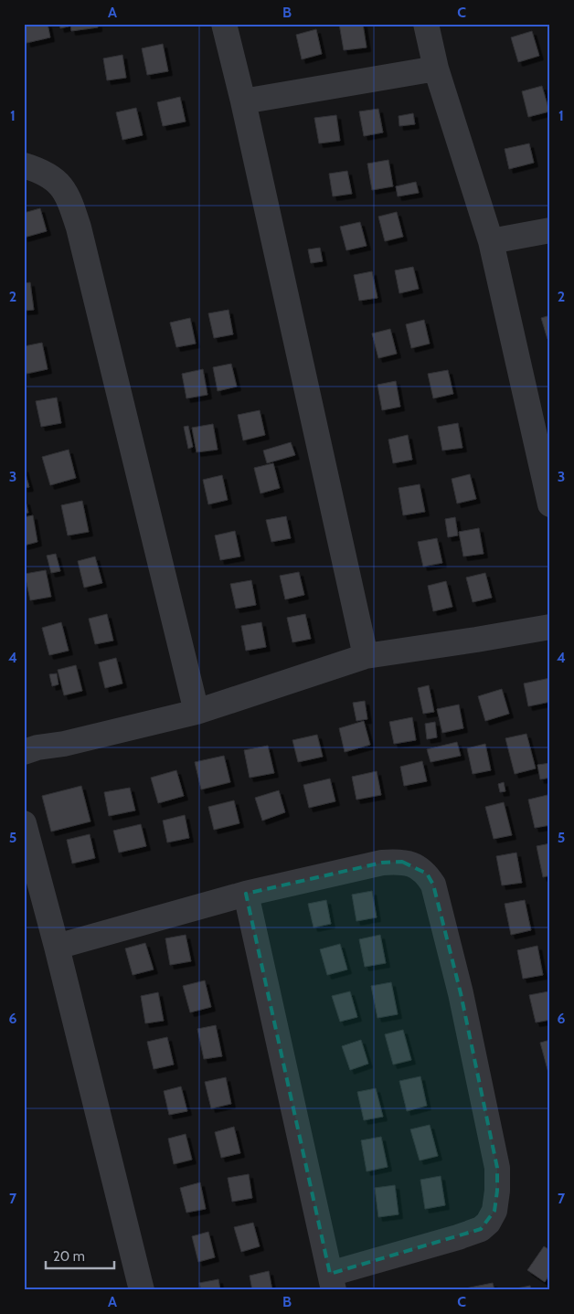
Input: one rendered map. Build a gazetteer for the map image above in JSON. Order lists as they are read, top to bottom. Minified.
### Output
{"scale_bar":"20 m","grid":{"columns":["A","B","C"],"rows":["1","2","3","4","5","6","7"]}}
